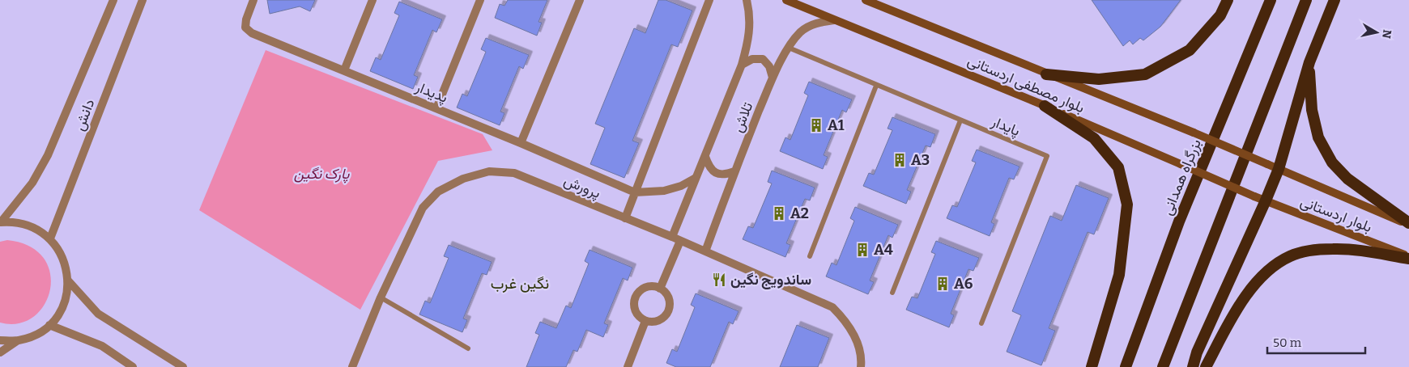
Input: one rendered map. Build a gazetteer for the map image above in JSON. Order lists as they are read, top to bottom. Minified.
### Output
{"streets":{"highway":["بزرگراه همدانی"],"main road":["بلوار مصطفی اردستانی","بلوار اردستانی"],"street":["پدیدار","دانش","تلاش","پرورش"],"lane":["پایدار"]},"crossings":[["بلوار مصطفی اردستانی","تلاش"],["بلوار مصطفی اردستانی","بلوار اردستانی"],["پدیدار","تلاش"],["تلاش","پایدار"],["تلاش","پرورش"]],"districts":["نگین غرب"],"parks":["پارک نگین"],"places":{"building":["A1","A3","A2","A4","A6"],"restaurant":["ساندویج نگین"]},"scale_bar":"50 m","north":"right"}
